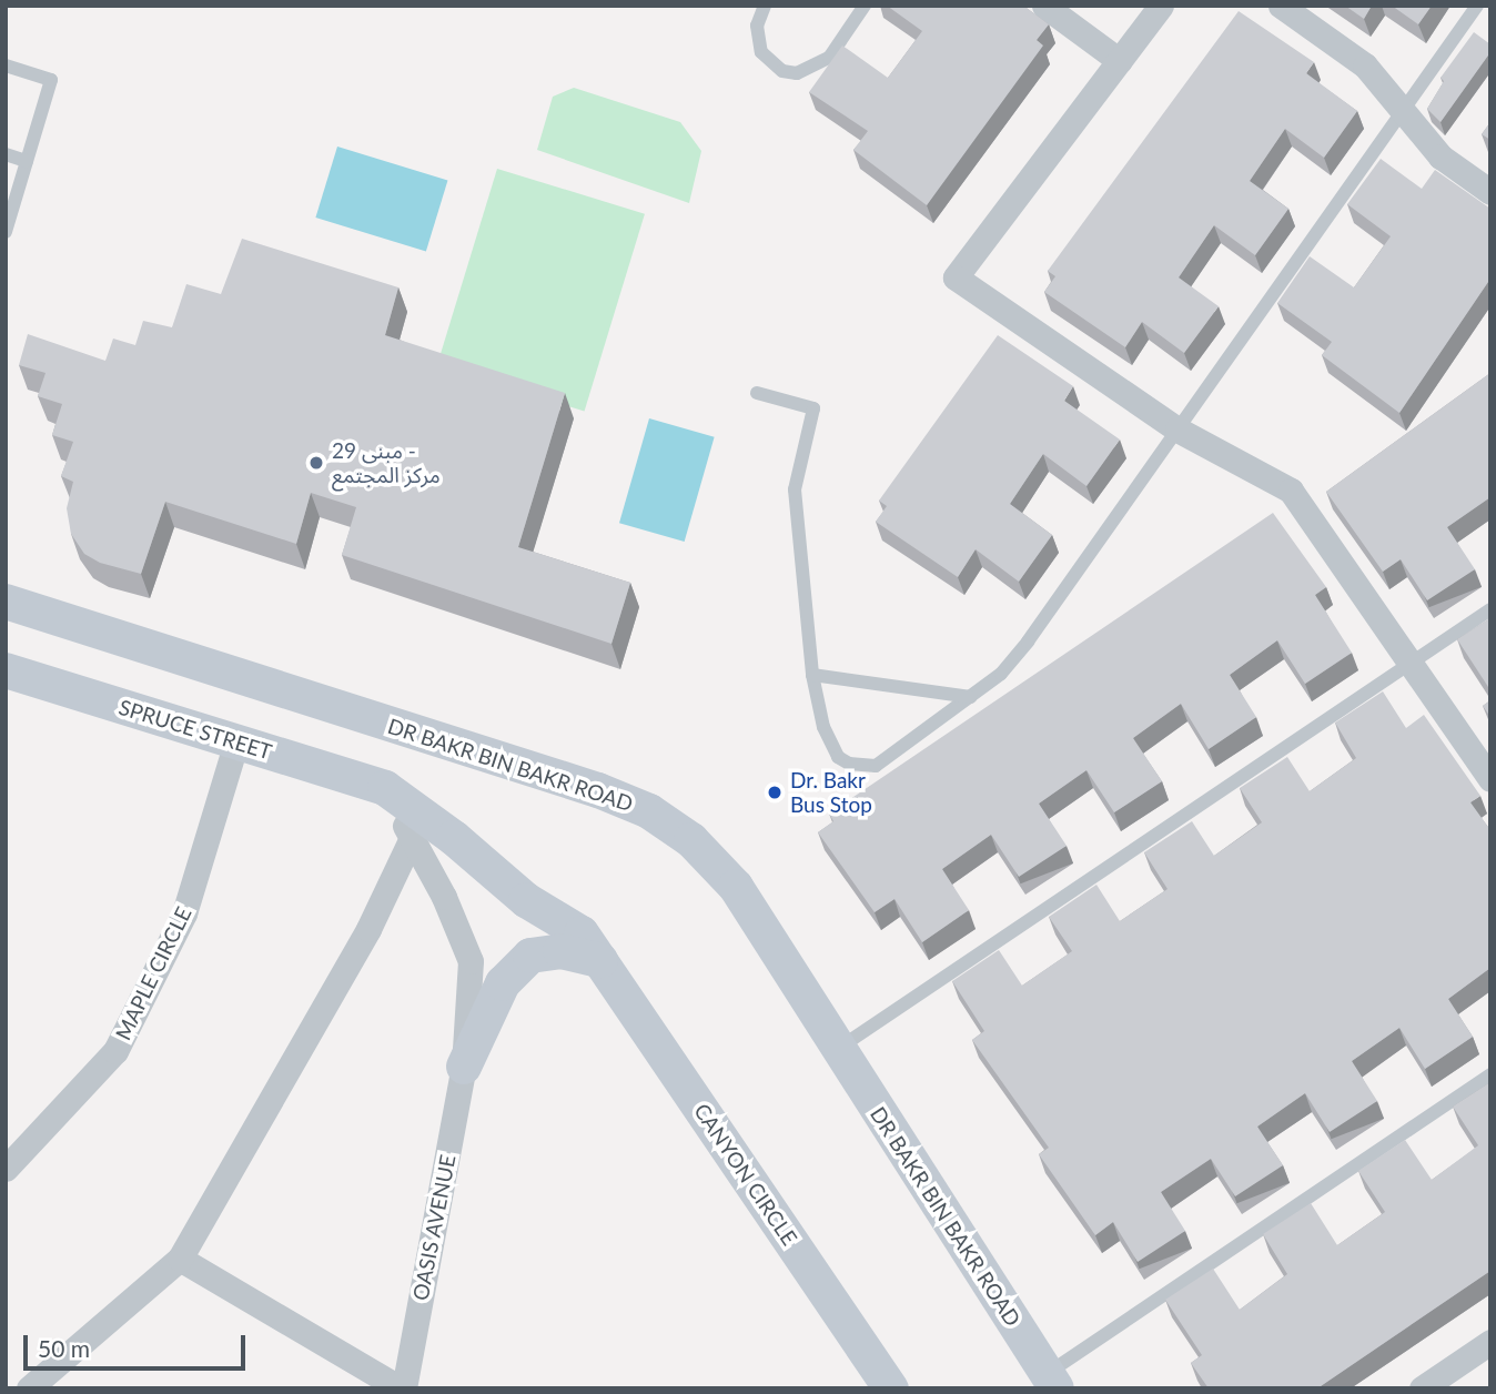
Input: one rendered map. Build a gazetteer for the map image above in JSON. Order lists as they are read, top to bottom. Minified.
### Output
{"streets":{"main road":["SPRUCE STREET","DR BAKR BIN BAKR ROAD","CANYON CIRCLE","OASIS AVENUE"],"street":["MAPLE CIRCLE"]},"crossings":[["SPRUCE STREET","MAPLE CIRCLE"],["SPRUCE STREET","CANYON CIRCLE"],["SPRUCE STREET","OASIS AVENUE"],["CANYON CIRCLE","OASIS AVENUE"]],"places":["مبنى 29 - مركز المجتمع","Dr. Bakr Bus Stop"],"scale_bar":"50 m"}
